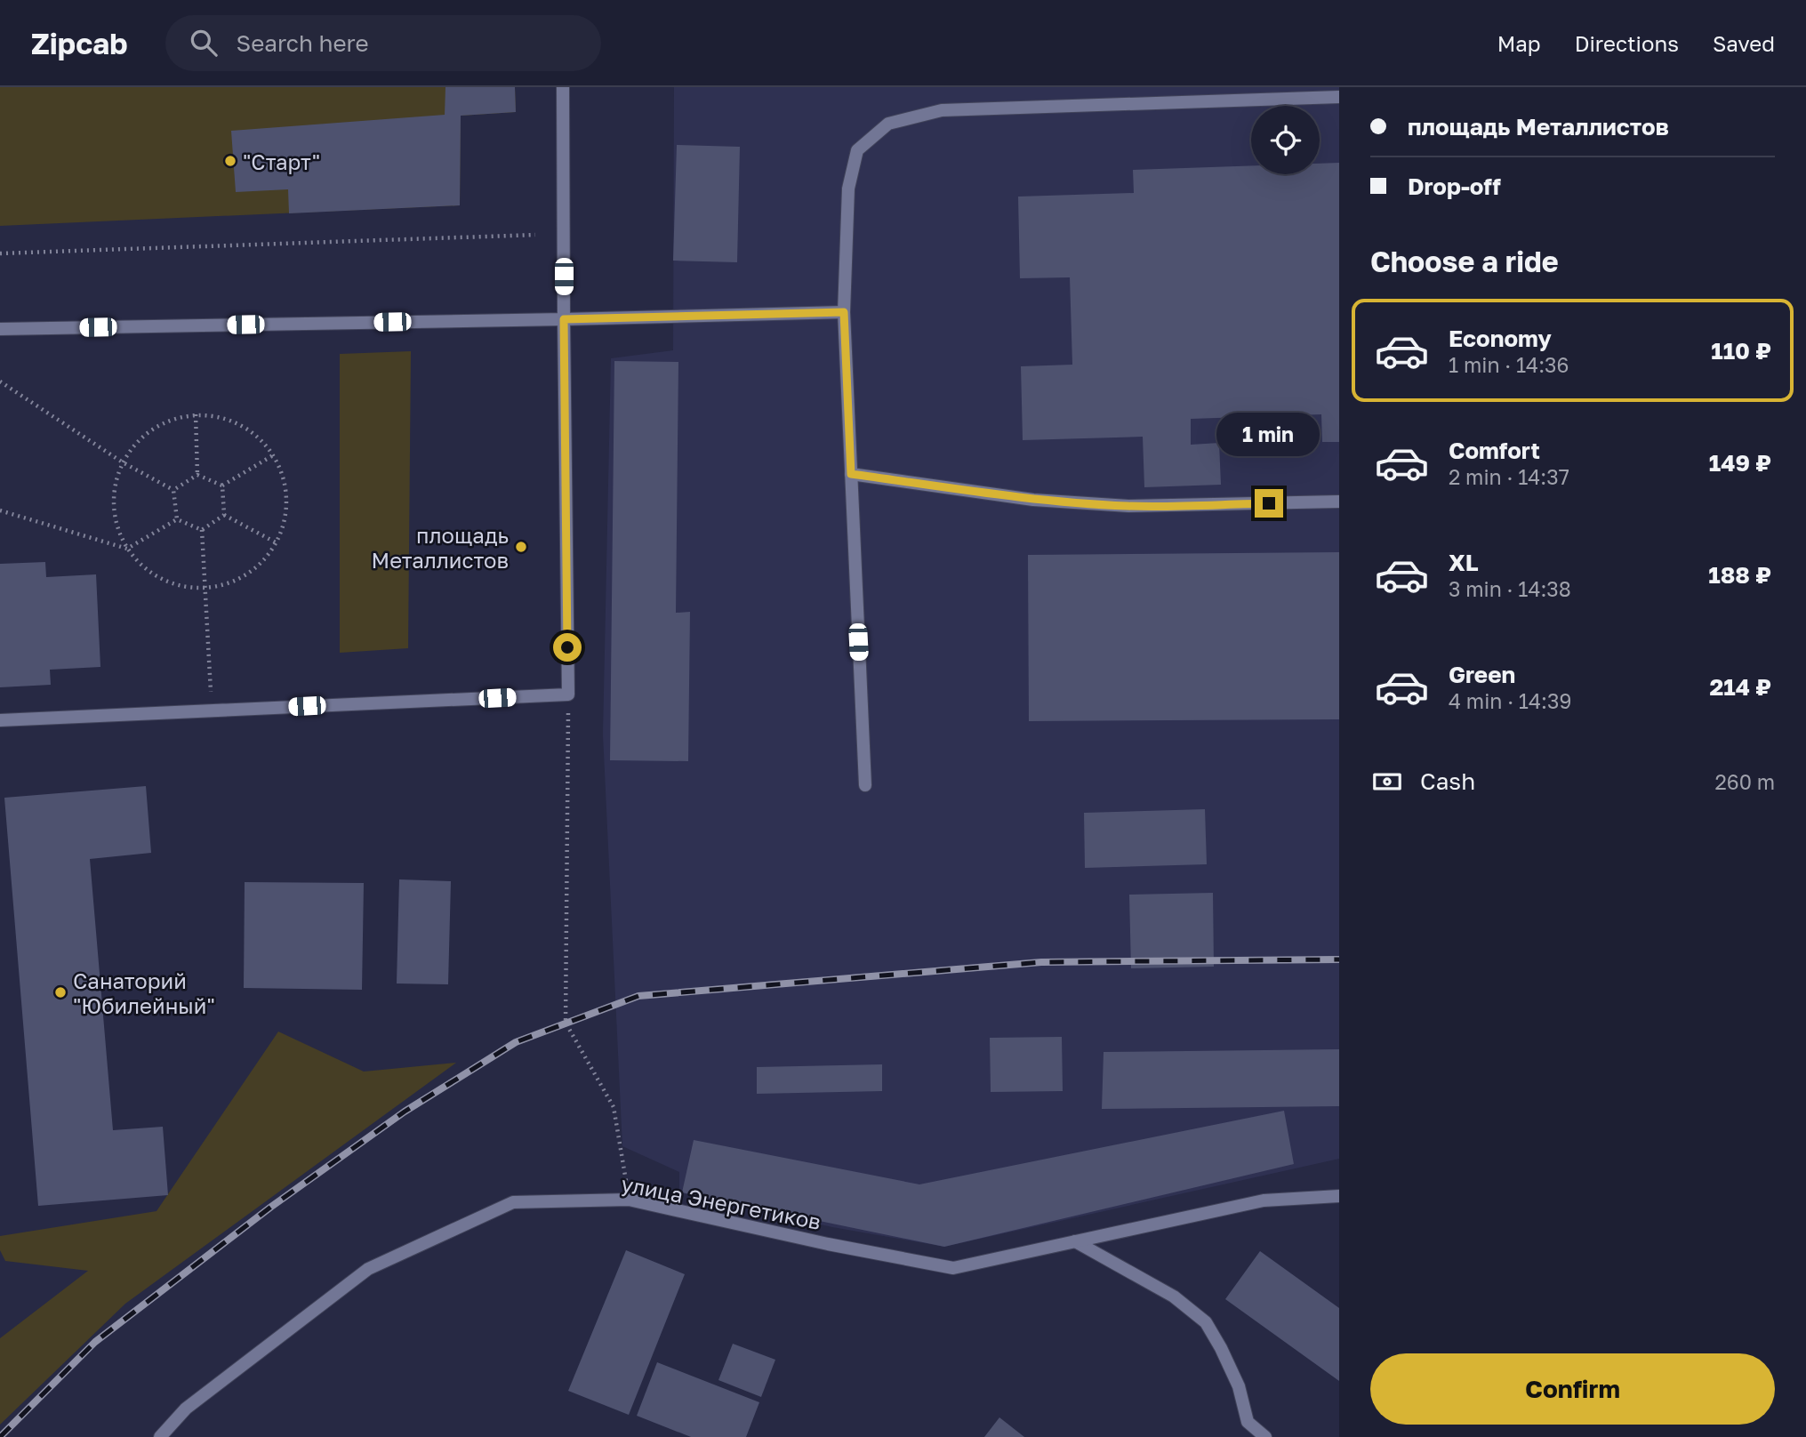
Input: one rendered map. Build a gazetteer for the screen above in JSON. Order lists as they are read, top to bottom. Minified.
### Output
{"streets":{"street":["улица Энергетиков"]},"places":["\"Старт\"","площадь Металлистов","Санаторий \"Юбилейный\""],"page":{"header":"Zipcab","search":"Search here","nav":["Map","Directions","Saved"],"banner":["площадь Металлистов","Drop-off"],"heading":"Choose a ride","list":[{"name":"Economy","note":"1 min · 14:36","value":"110 ₽"},{"name":"Comfort","note":"2 min · 14:37","value":"149 ₽"},{"name":"XL","note":"3 min · 14:38","value":"188 ₽"},{"name":"Green","note":"4 min · 14:39","value":"214 ₽"}],"bubble":"1 min","pay":["Cash","260 m"],"buttons":"Confirm"}}
